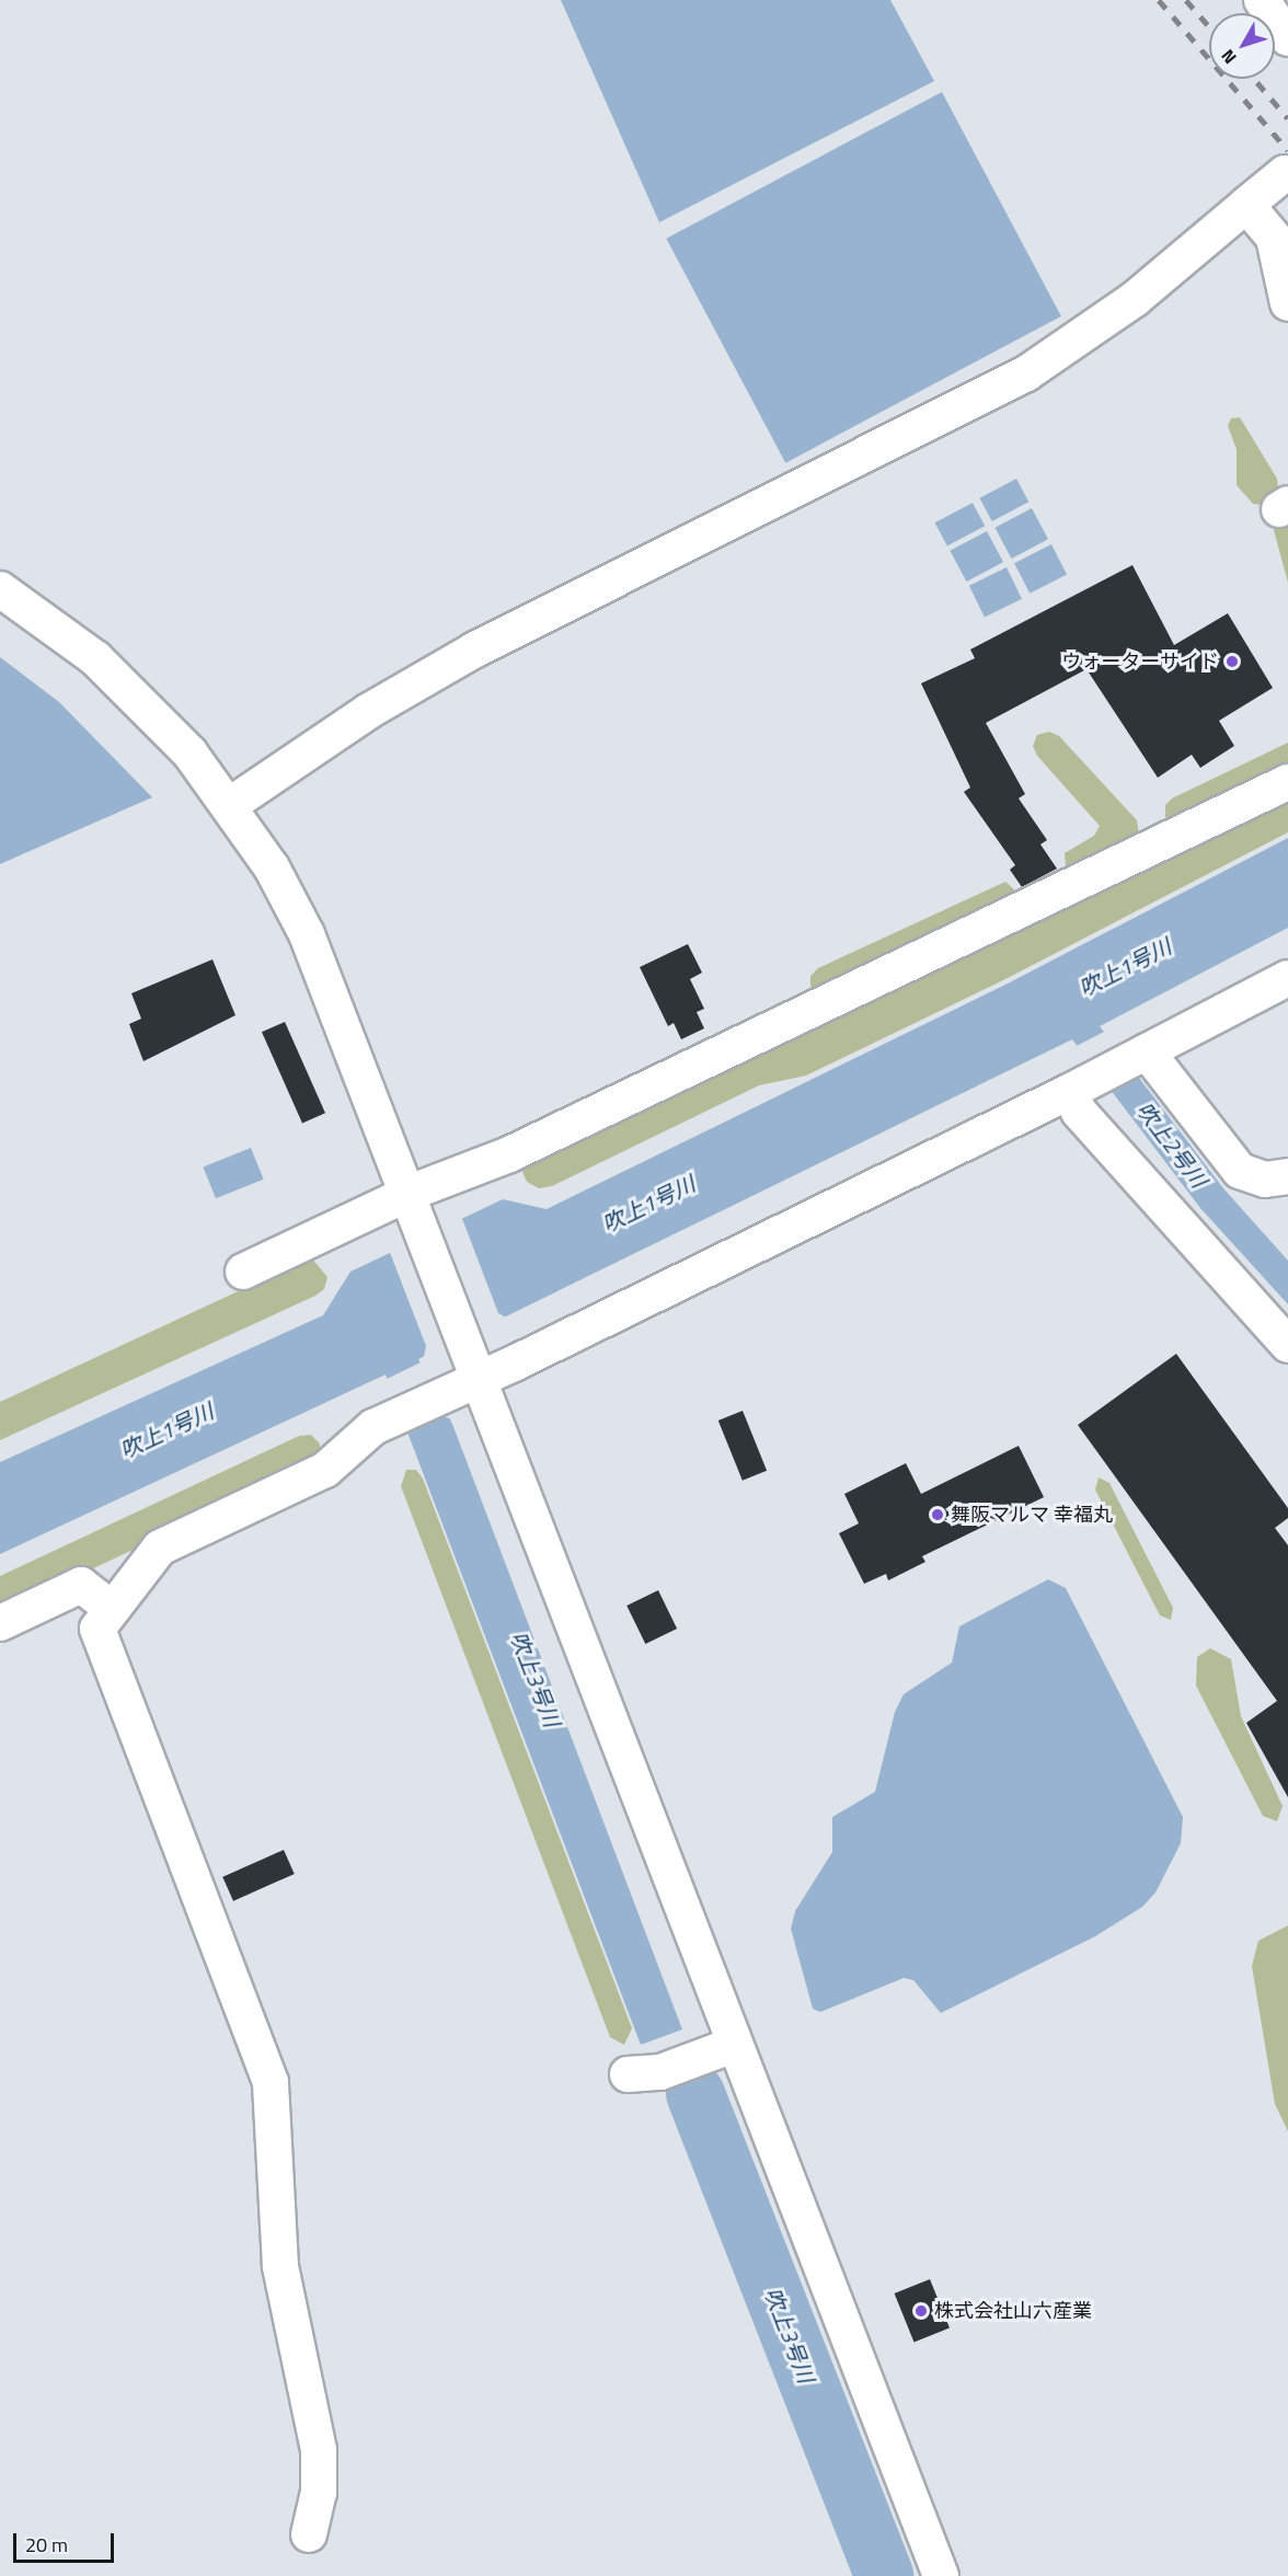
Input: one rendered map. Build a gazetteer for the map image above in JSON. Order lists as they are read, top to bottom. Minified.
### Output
{"water":["吹上1号川","吹上2号川","吹上3号川"],"places":["ウォーターサイド","舞阪マルマ 幸福丸","株式会社山六産業"],"scale_bar":"20 m","north":"bottom left"}
